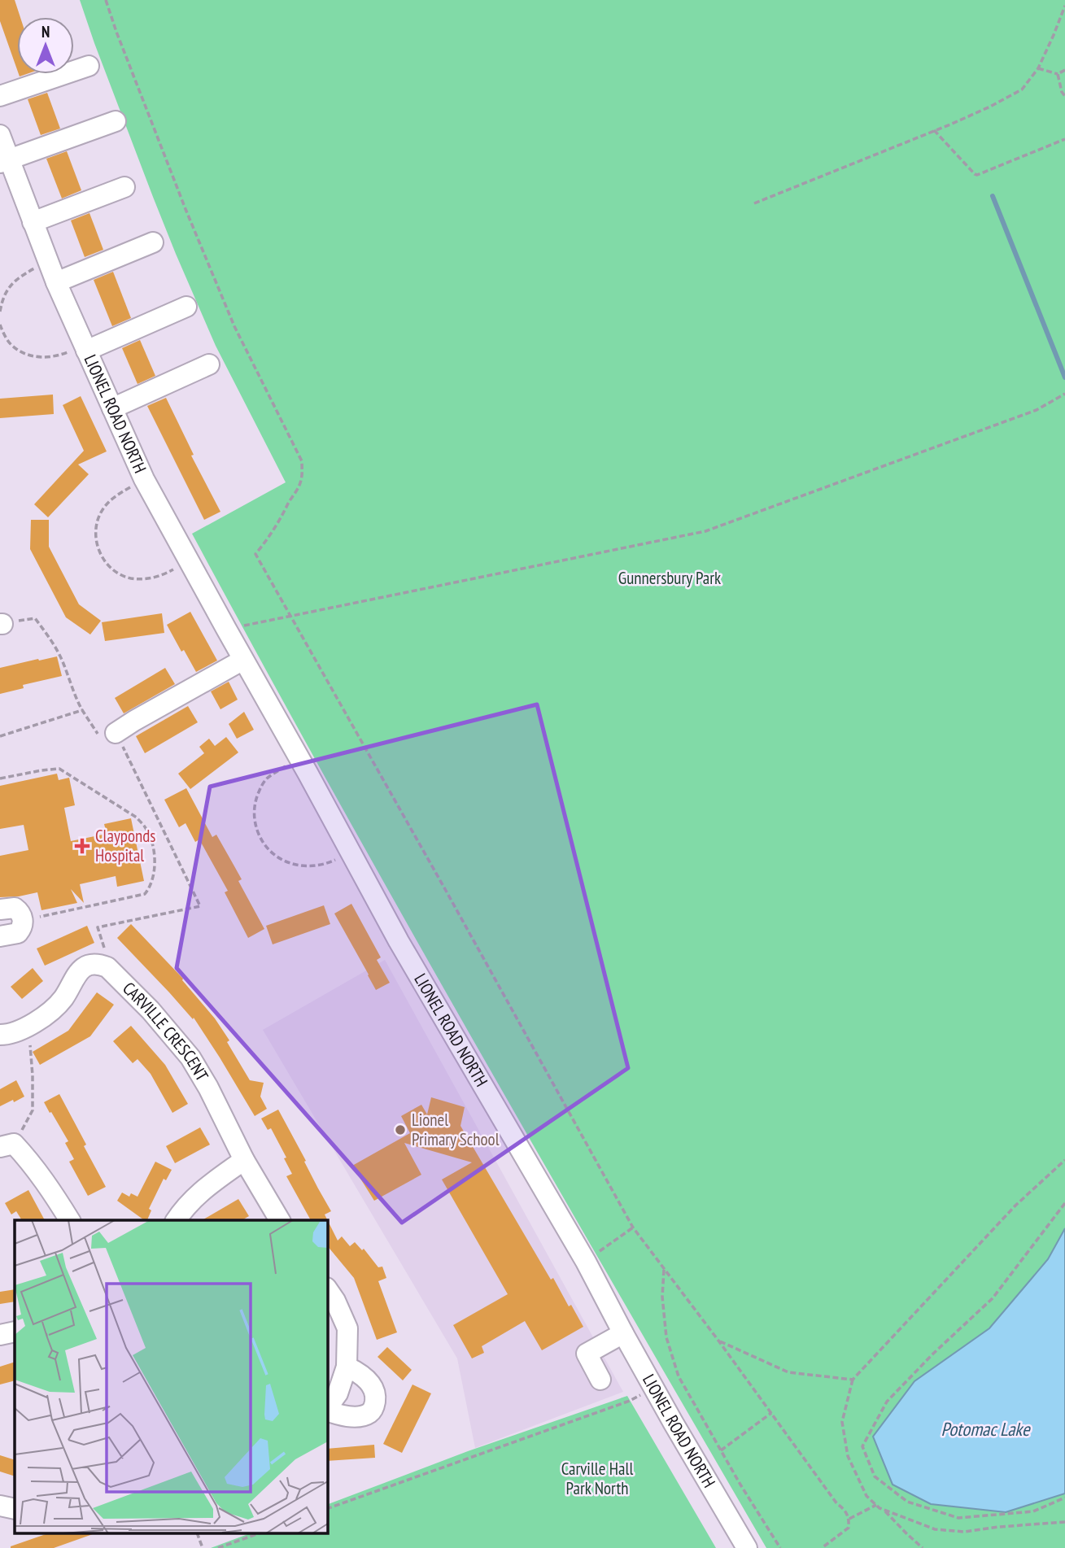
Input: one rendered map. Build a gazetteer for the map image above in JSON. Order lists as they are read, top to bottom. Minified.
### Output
{"streets":{"street":["LIONEL ROAD NORTH","CARVILLE CRESCENT"]},"water":["Potomac Lake"],"parks":["Gunnersbury Park","Carville Hall Park North"],"places":{"health":["Clayponds Hospital"],"other":["Lionel Primary School"]},"north":"top"}
